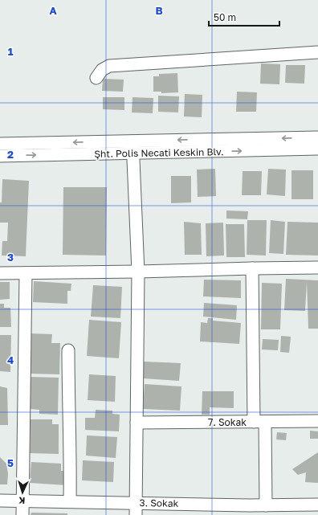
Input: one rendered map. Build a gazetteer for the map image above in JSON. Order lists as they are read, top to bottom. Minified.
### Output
{"streets":{"street":["Şht. Polis Necati Keskin Blv.","7. Sokak","3. Sokak"]},"scale_bar":"50 m","north":"bottom","grid":{"columns":["A","B"],"rows":["1","2","3","4","5"]}}
